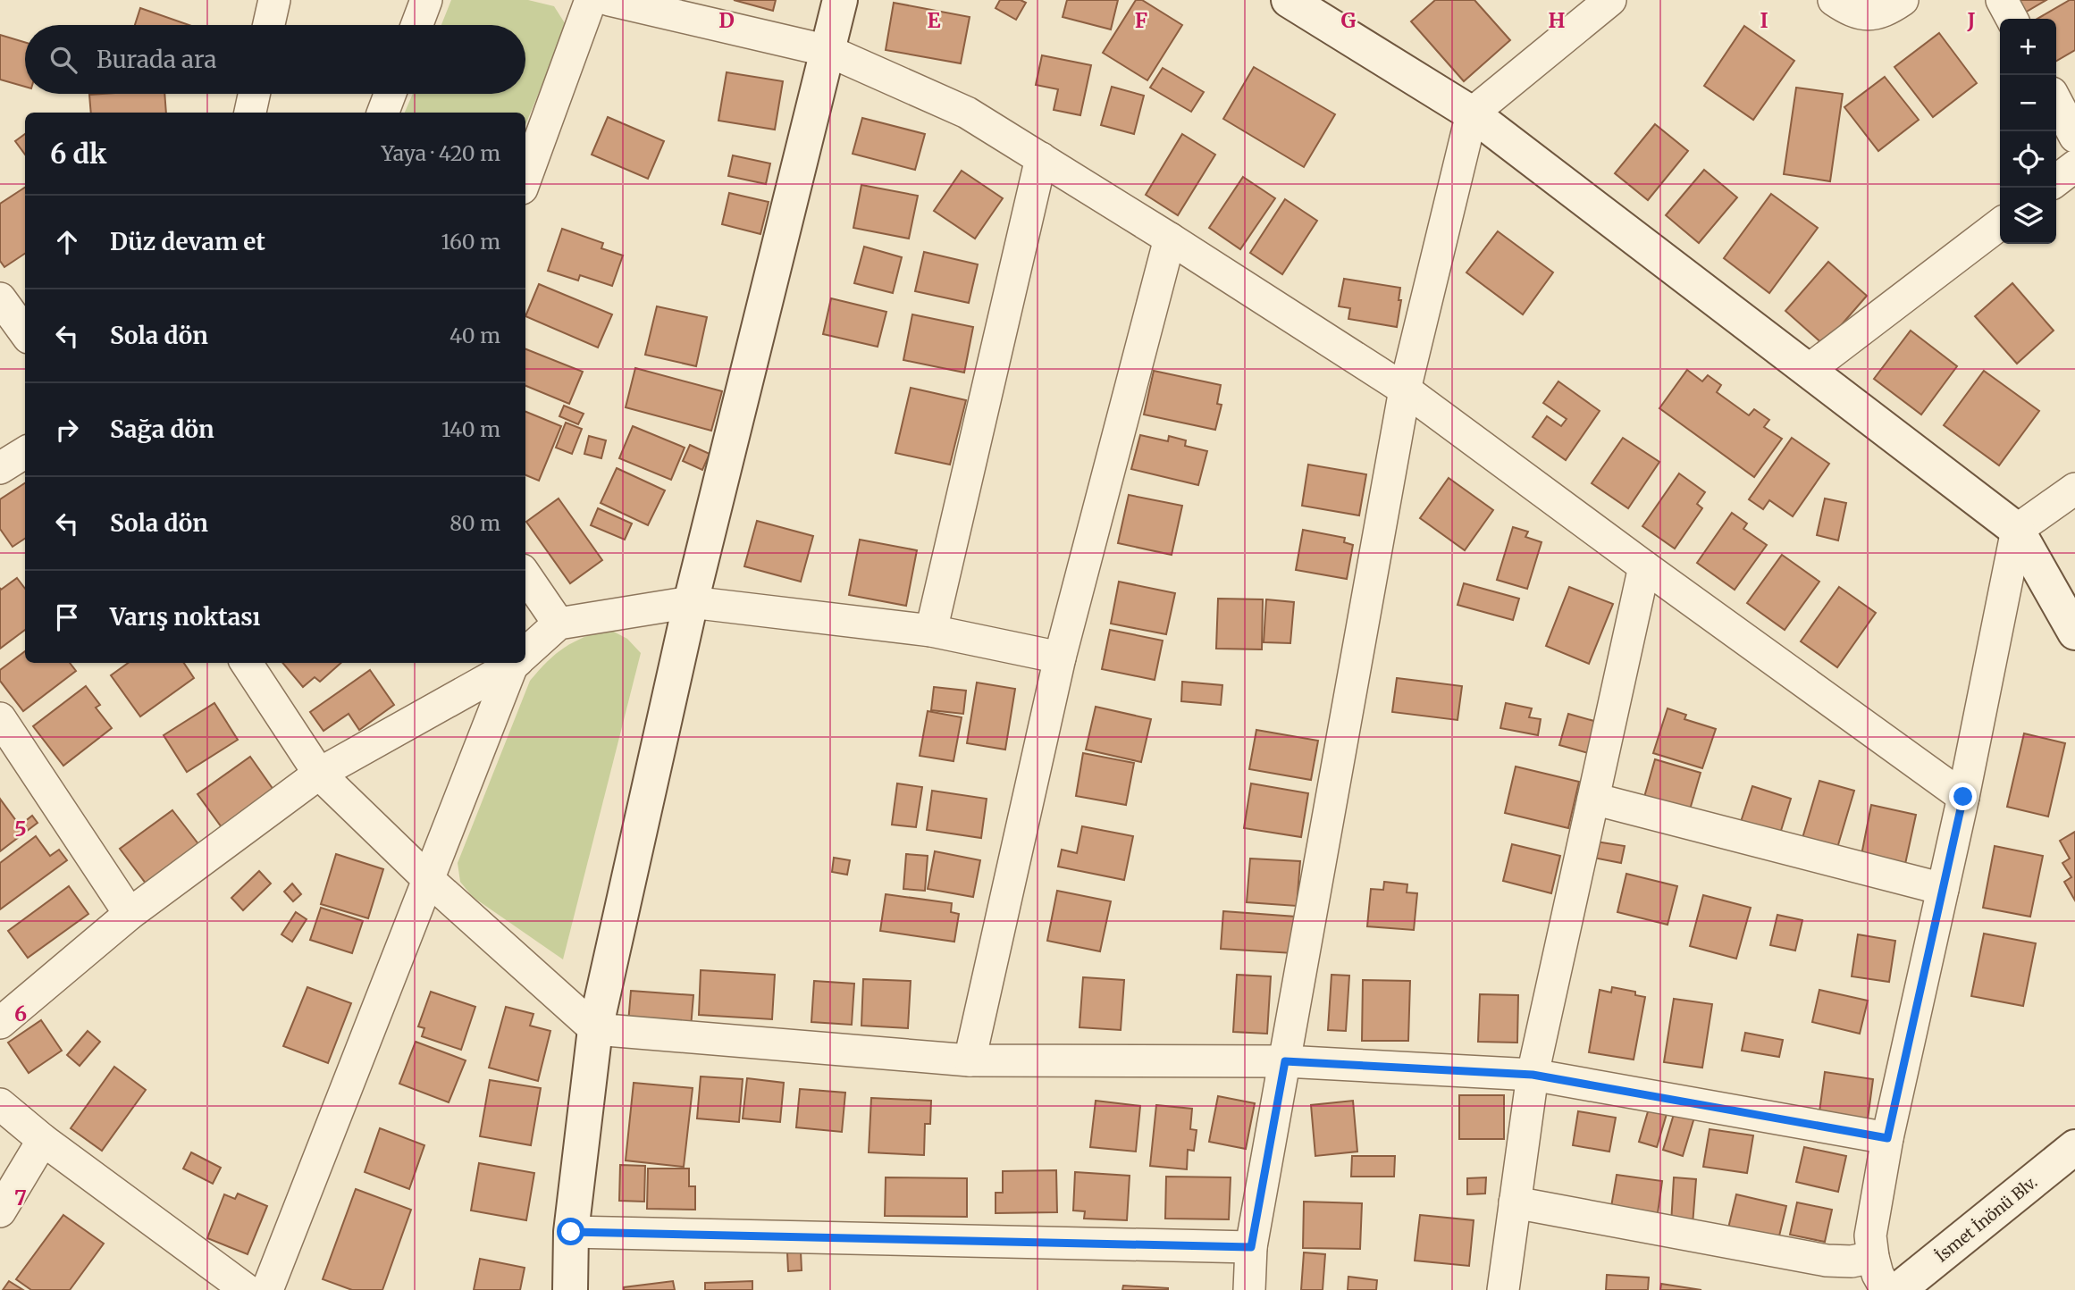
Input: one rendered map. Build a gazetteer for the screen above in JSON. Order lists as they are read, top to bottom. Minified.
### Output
{"streets":{"street":["İsmet İnönü Blv."]},"page":{"map_buttons":["+","−"],"search":"Burada ara","heading":["6 dk","Yaya · 420 m"],"list":[["Düz devam et","160 m"],["Sola dön","40 m"],["Sağa dön","140 m"],["Sola dön","80 m"],"Varış noktası"]},"grid":{"columns":["D","E","F","G","H","I","J"],"rows":["5","6","7"]}}
